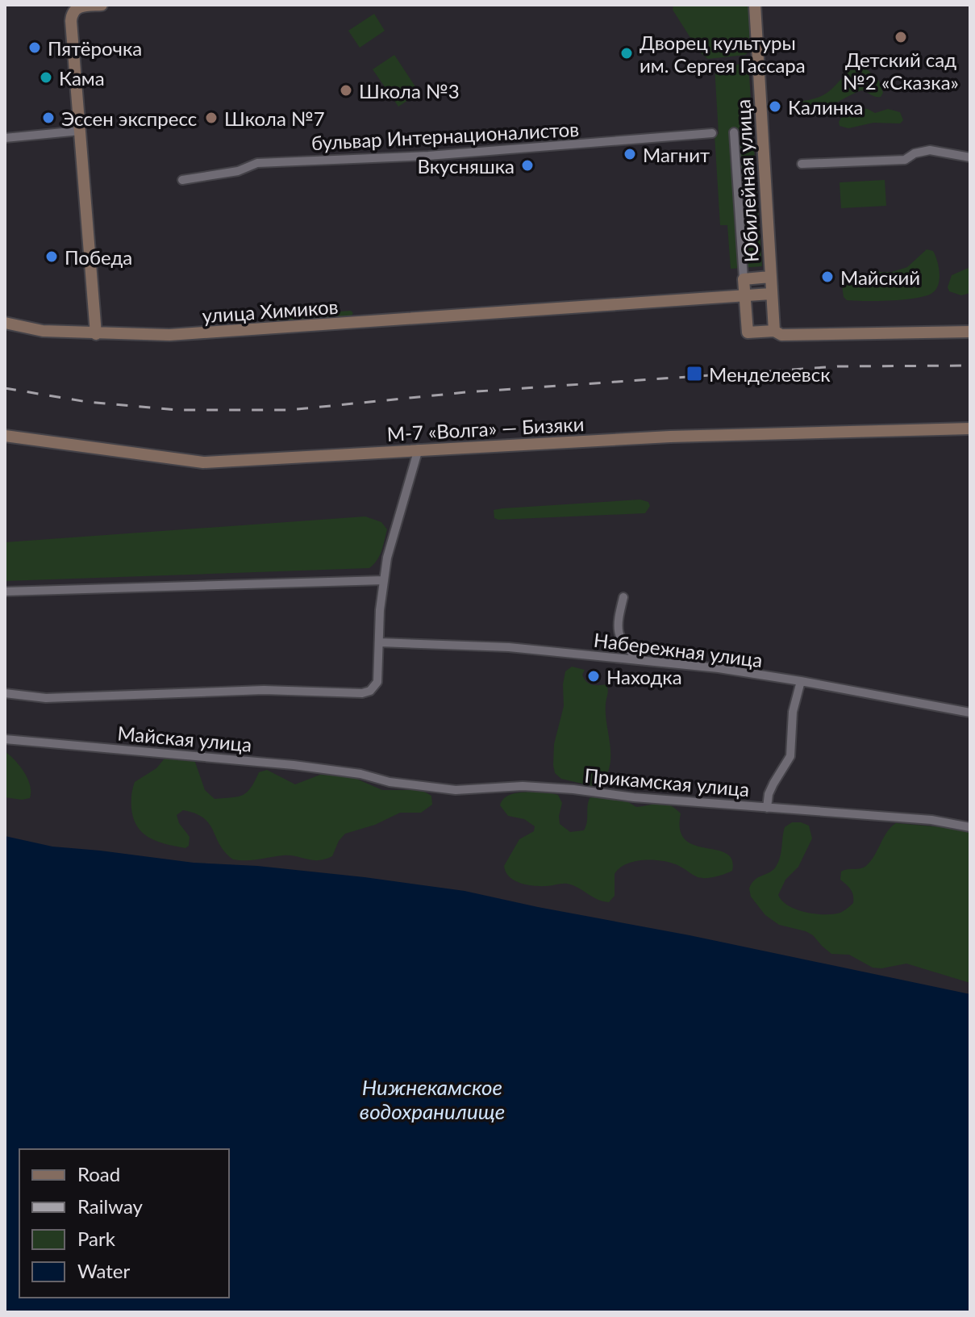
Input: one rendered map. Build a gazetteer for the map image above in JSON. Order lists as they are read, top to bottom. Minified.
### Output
{"streets":{"main road":["Юбилейная улица","улица Химиков","М-7 «Волга» — Бизяки"],"street":["бульвар Интернационалистов","Набережная улица","Майская улица","Прикамская улица"]},"crossings":[["Юбилейная улица","улица Химиков"],["Майская улица","Прикамская улица"]],"water":["Нижнекамское водохранилище"],"places":{"other":["Детский сад №2 «Сказка»","Пятёрочка","Дворец культуры им. Сергея Гассара","Кама","Школа №3","Калинка","Эссен экспресс","Школа №7","Магнит","Вкусняшка","Победа","Майский","Находка"],"transit":["Менделеевск"]},"legend":["Road","Railway","Park","Water"]}
